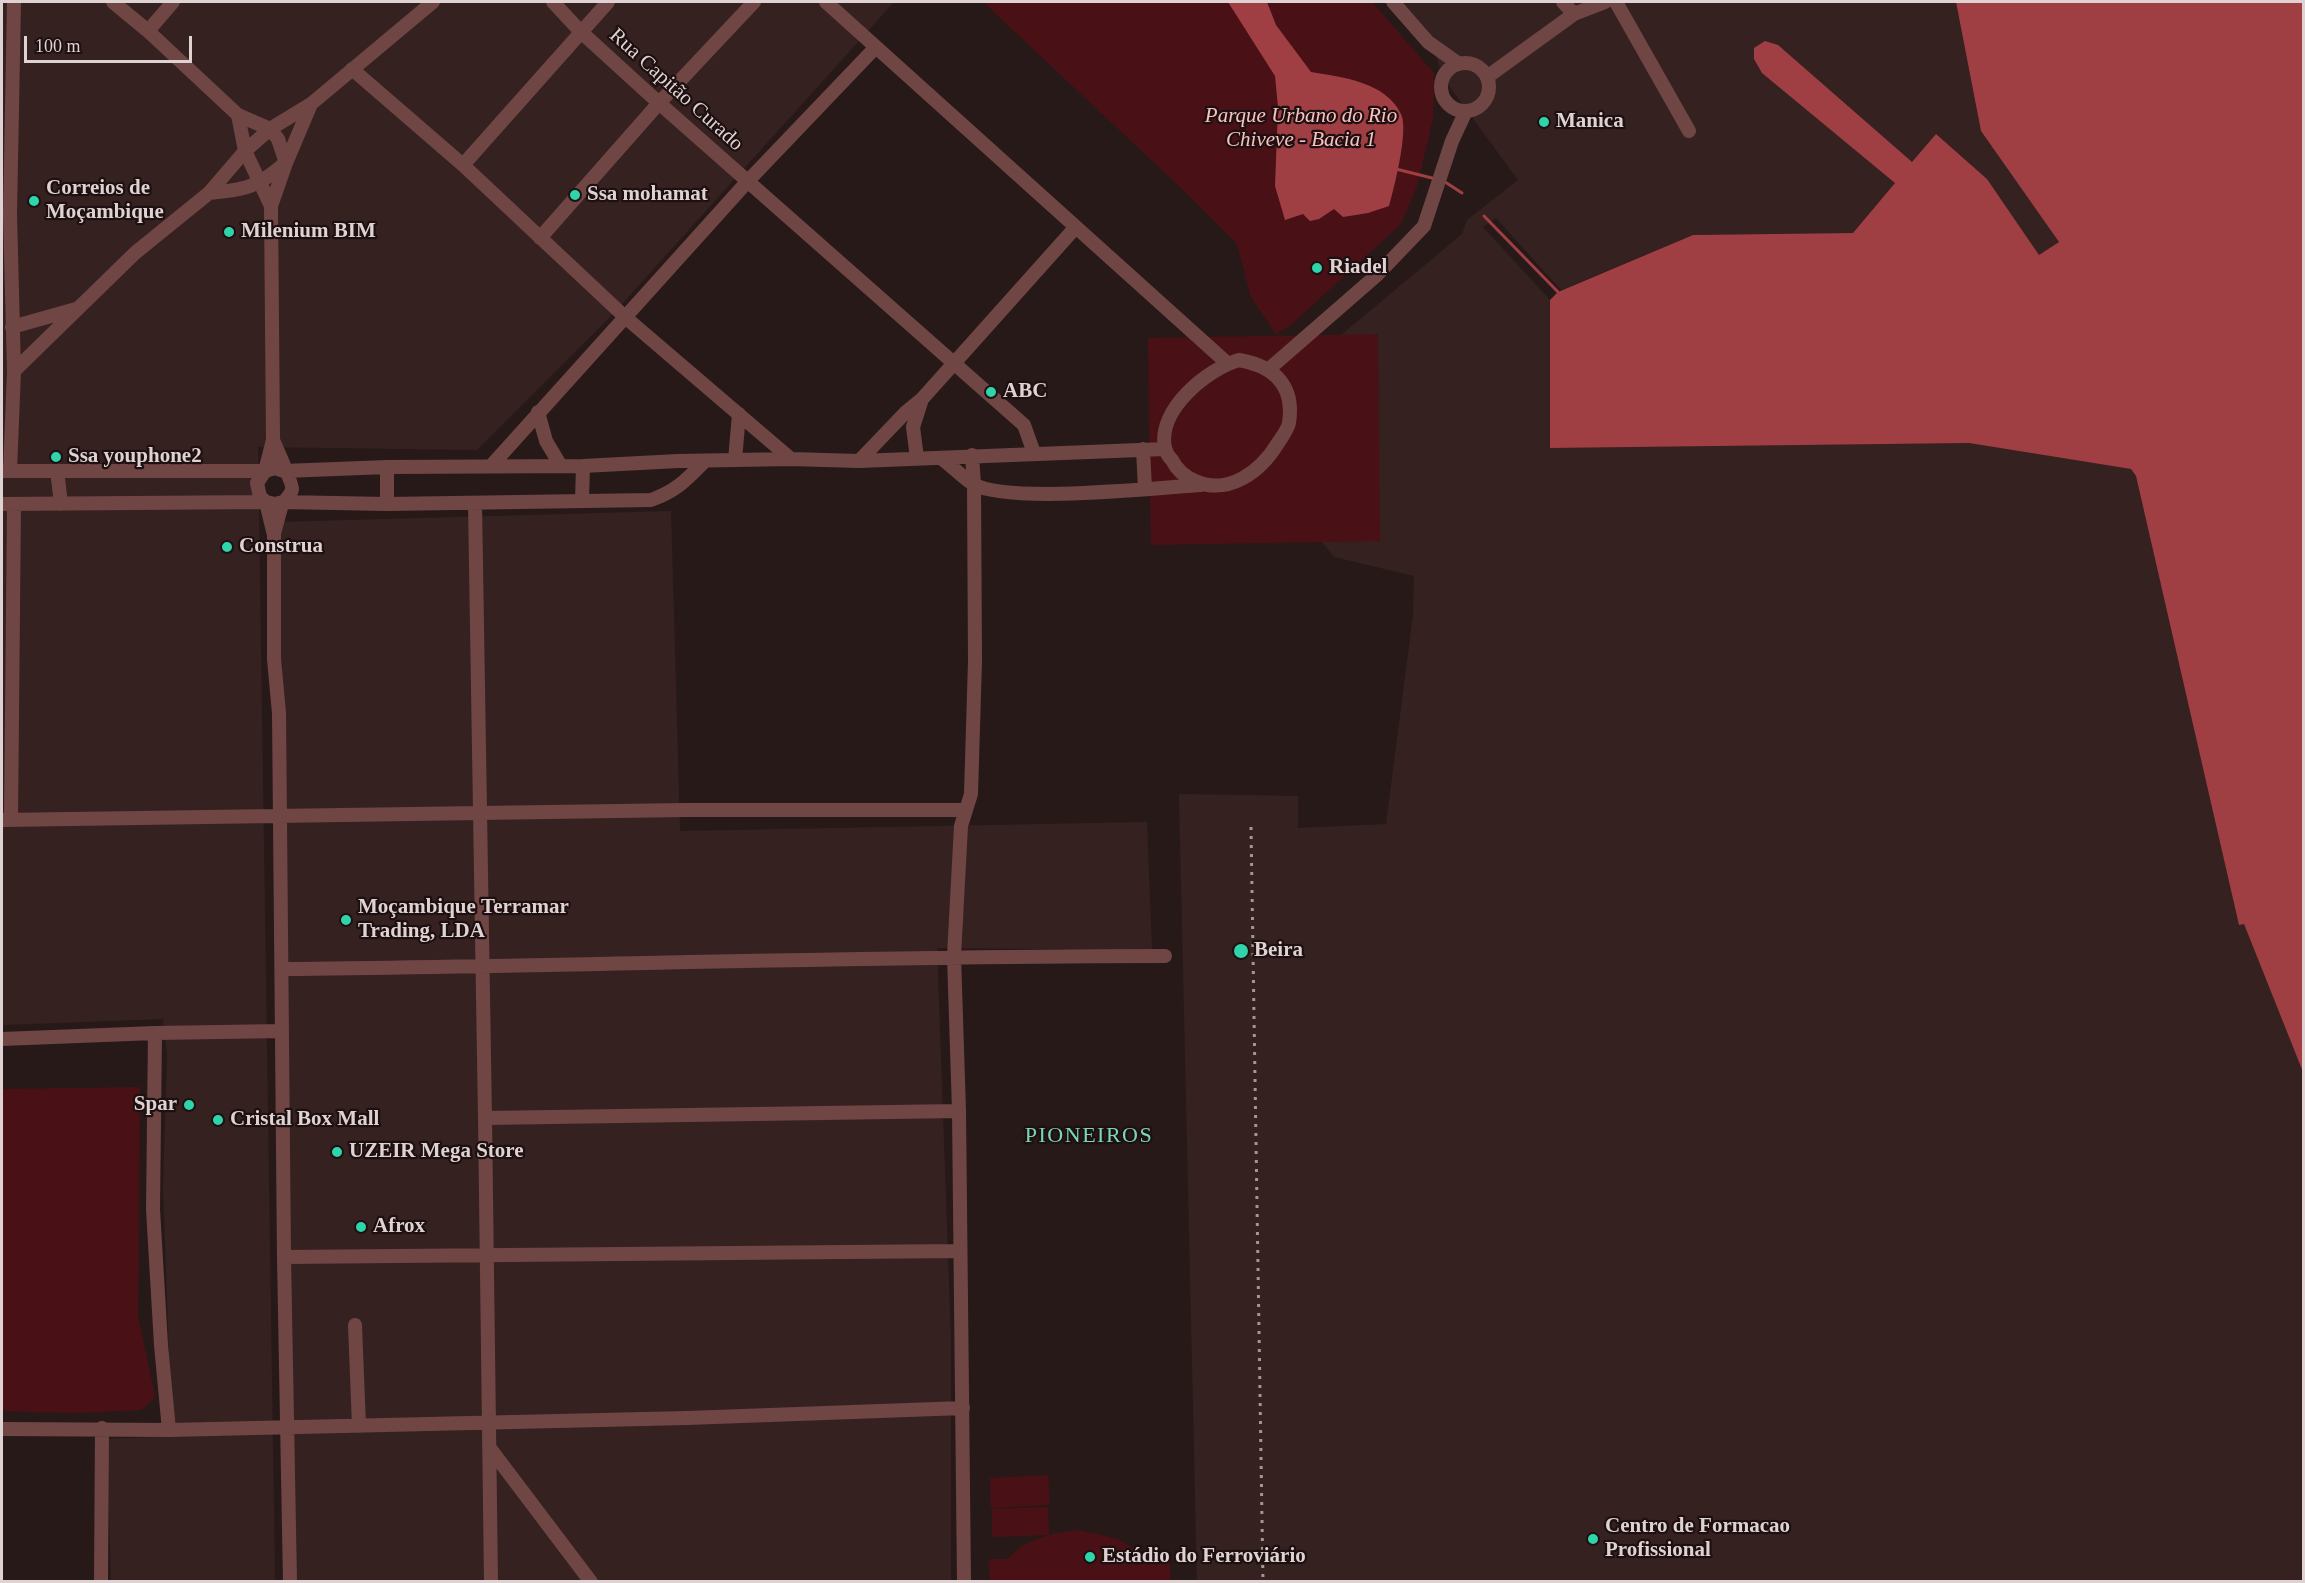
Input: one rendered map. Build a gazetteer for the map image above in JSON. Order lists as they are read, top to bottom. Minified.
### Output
{"streets":{"street":["Rua Capitão Curado"]},"districts":["PIONEIROS"],"parks":["Parque Urbano do Rio Chiveve - Bacia 1"],"places":["Manica","Ssa mohamat","Correios de Moçambique","Milenium BIM","Riadel","ABC","Ssa youphone2","Construa","Moçambique Terramar Trading, LDA","Beira","Spar","Cristal Box Mall","UZEIR Mega Store","Afrox","Centro de Formacao Profissional","Estádio do Ferroviário"],"scale_bar":"100 m"}
